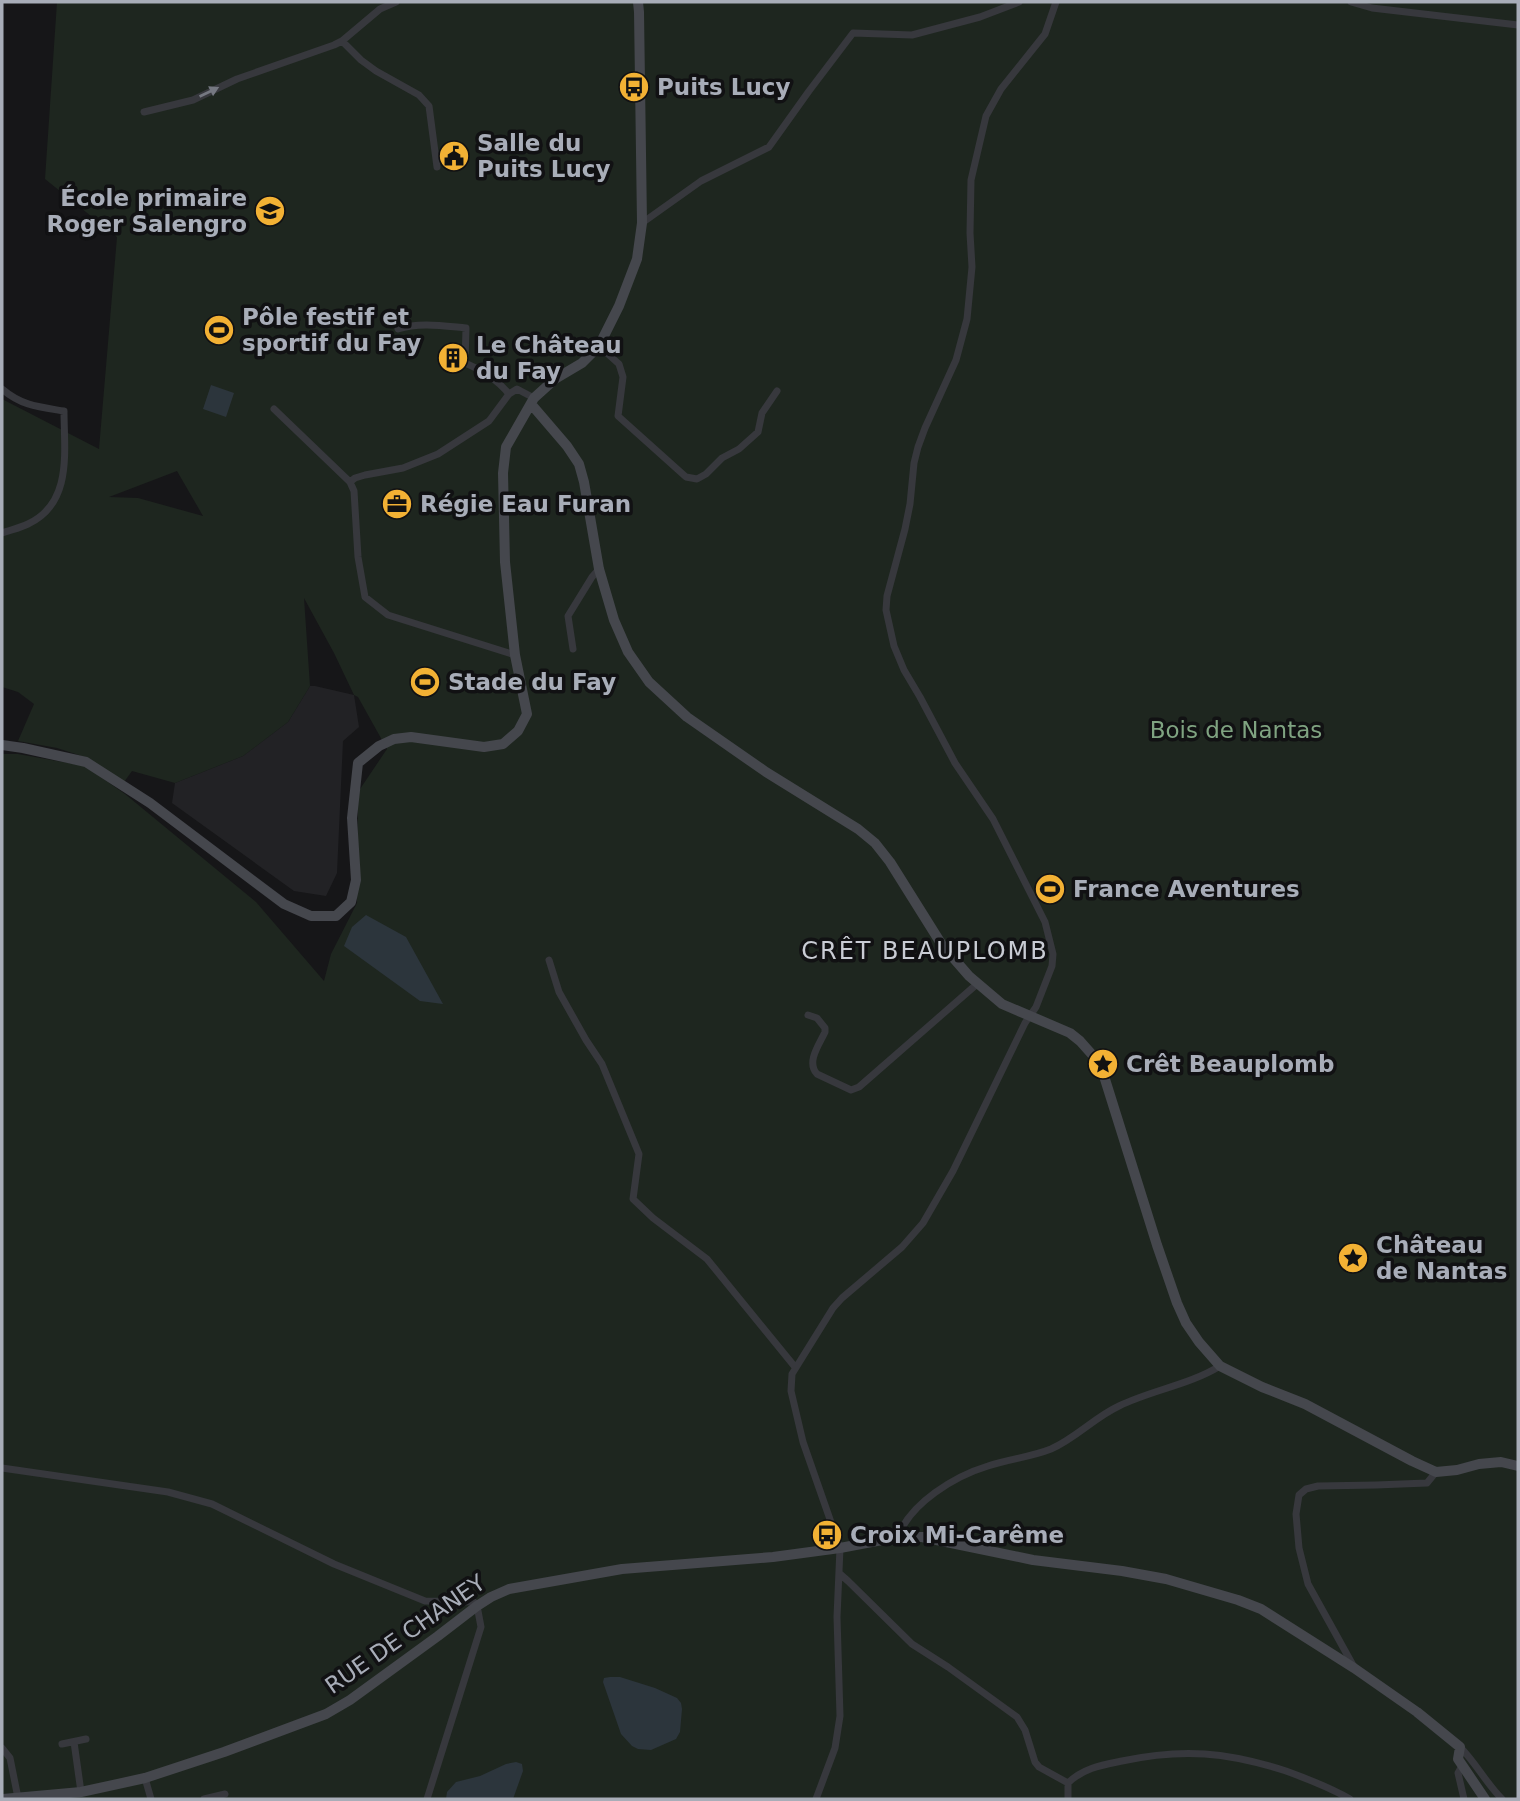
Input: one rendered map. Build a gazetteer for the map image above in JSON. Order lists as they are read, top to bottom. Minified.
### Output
{"streets":{"street":["RUE DE CHANEY"]},"districts":["CRÊT BEAUPLOMB"],"parks":["Bois de Nantas"],"places":{"bus stop":["Puits Lucy","Croix Mi-Carême"],"public building":["Salle du Puits Lucy"],"school or university":["École primaire Roger Salengro"],"sports":["Pôle festif et sportif du Fay","Stade du Fay","France Aventures"],"building":["Le Château du Fay"],"office":["Régie Eau Furan"],"place":["Crêt Beauplomb","Château de Nantas"]}}
